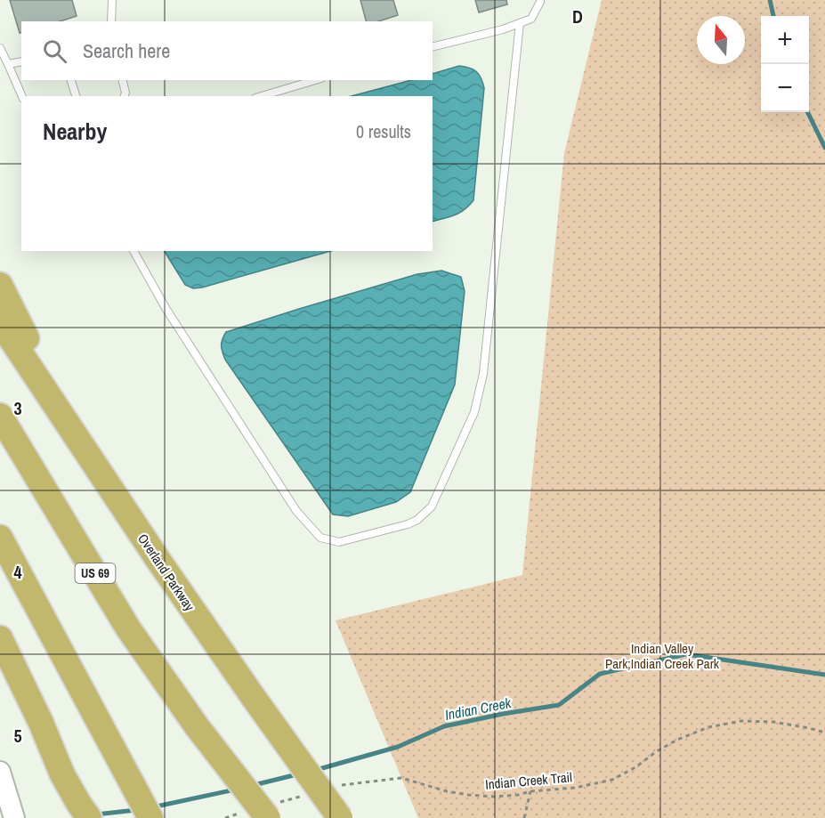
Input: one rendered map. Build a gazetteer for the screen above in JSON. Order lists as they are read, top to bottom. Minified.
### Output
{"streets":{"highway":["Overland Parkway","US 69"],"path":["Indian Creek Trail"]},"water":["Indian Creek"],"parks":["Indian Valley Park;Indian Creek Park"],"north":"top","page":{"map_buttons":["+","−"],"search":"Search here","heading":["Nearby","0 results"]},"grid":{"columns":["D"],"rows":["3","4","5"]}}
